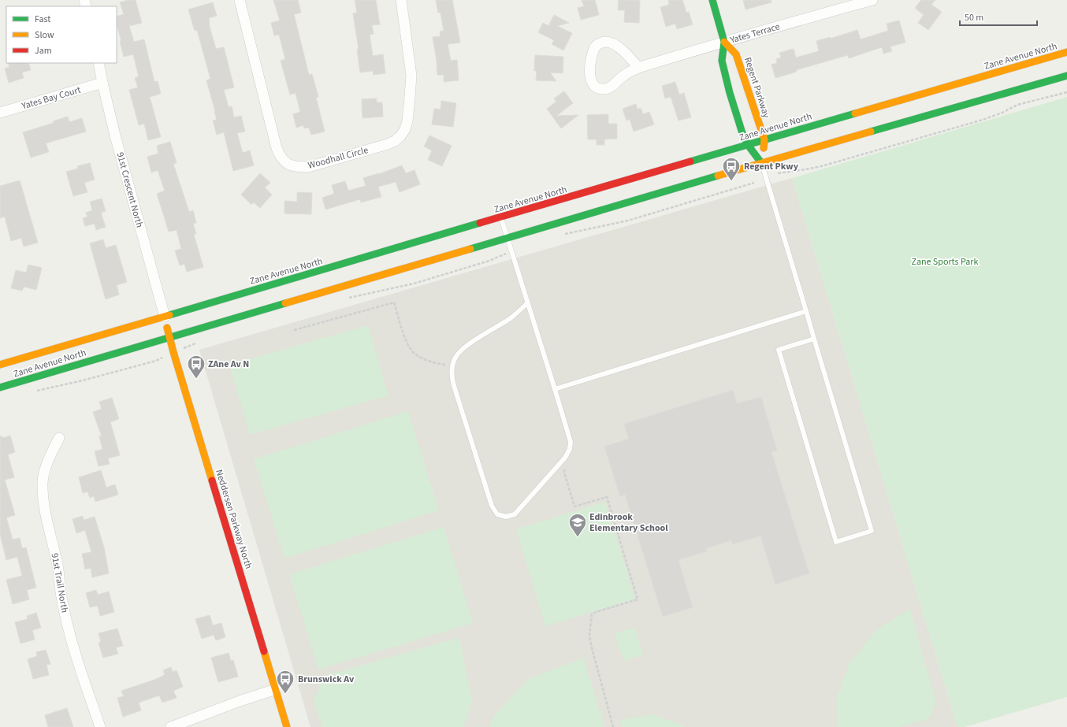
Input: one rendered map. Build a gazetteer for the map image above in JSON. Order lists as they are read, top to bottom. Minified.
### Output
{"streets":{"main road":["Zane Avenue North","Regent Parkway","Neddersen Parkway North"],"street":["Yates Terrace","Yates Bay Court","Woodhall Circle","91st Crescent North","91st Trail North"]},"crossings":[["Yates Terrace","Regent Parkway"],["Zane Avenue North","Regent Parkway"],["Zane Avenue North","91st Crescent North"],["Zane Avenue North","Neddersen Parkway North"],["Yates Bay Court","91st Crescent North"],["91st Crescent North","Neddersen Parkway North"]],"parks":["Zane Sports Park"],"places":{"bus stop":["Regent Pkwy","ZAne Av N","Brunswick Av"],"school or university":["Edinbrook Elementary School"]},"legend":["Fast","Slow","Jam"],"scale_bar":"50 m"}
